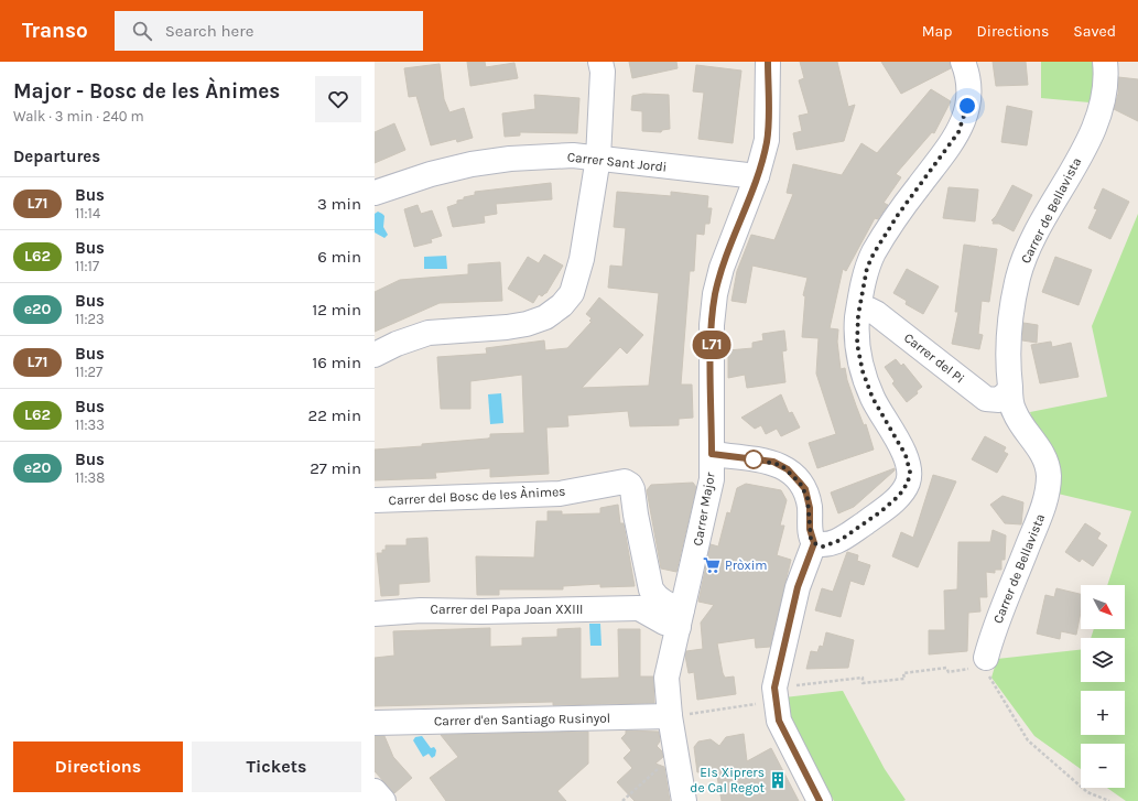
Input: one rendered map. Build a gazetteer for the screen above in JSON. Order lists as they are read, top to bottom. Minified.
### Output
{"streets":{"street":["Carrer Sant Jordi","Carrer de Bellavista","Carrer del Pi","Carrer del Bosc de les Ànimes","Carrer Major","Carrer del Papa Joan XXIII","Carrer d'en Santiago Rusinyol"]},"crossings":[["Carrer Sant Jordi","Carrer Major"],["Carrer de Bellavista","Carrer del Pi"],["Carrer del Bosc de les Ànimes","Carrer del Papa Joan XXIII"],["Carrer Major","Carrer d'en Santiago Rusinyol"]],"places":{"supermarket":["Pròxim"],"building":["Els Xiprers de Cal Regot"]},"lines":["bus line L71"],"north":"bottom right","page":{"header":"Transo","search":"Search here","nav":["Map","Directions","Saved"],"heading":[["Major - Bosc de les Ànimes","Walk · 3 min · 240 m"],"Departures"],"on_map":"L71","list":[{"mark":"L71","name":"Bus","note":"11:14","value":"3 min"},{"mark":"L62","name":"Bus","note":"11:17","value":"6 min"},{"mark":"e20","name":"Bus","note":"11:23","value":"12 min"},{"mark":"L71","name":"Bus","note":"11:27","value":"16 min"},{"mark":"L62","name":"Bus","note":"11:33","value":"22 min"},{"mark":"e20","name":"Bus","note":"11:38","value":"27 min"}],"map_buttons":["+","−"],"buttons":["Directions","Tickets"]}}
